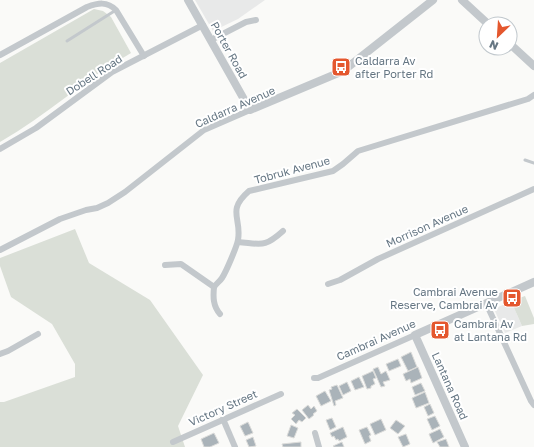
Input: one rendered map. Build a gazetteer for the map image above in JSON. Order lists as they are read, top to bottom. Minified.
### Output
{"streets":{"street":["Porter Road","Dobell Road","Caldarra Avenue","Tobruk Avenue","Morrison Avenue","Cambrai Avenue","Lantana Road","Victory Street"]},"crossings":[["Porter Road","Dobell Road"],["Porter Road","Caldarra Avenue"],["Cambrai Avenue","Lantana Road"]],"places":{"bus stop":["Caldarra Av after Porter Rd","Cambrai Avenue Reserve, Cambrai Av","Cambrai Av at Lantana Rd"]},"north":"bottom left"}
